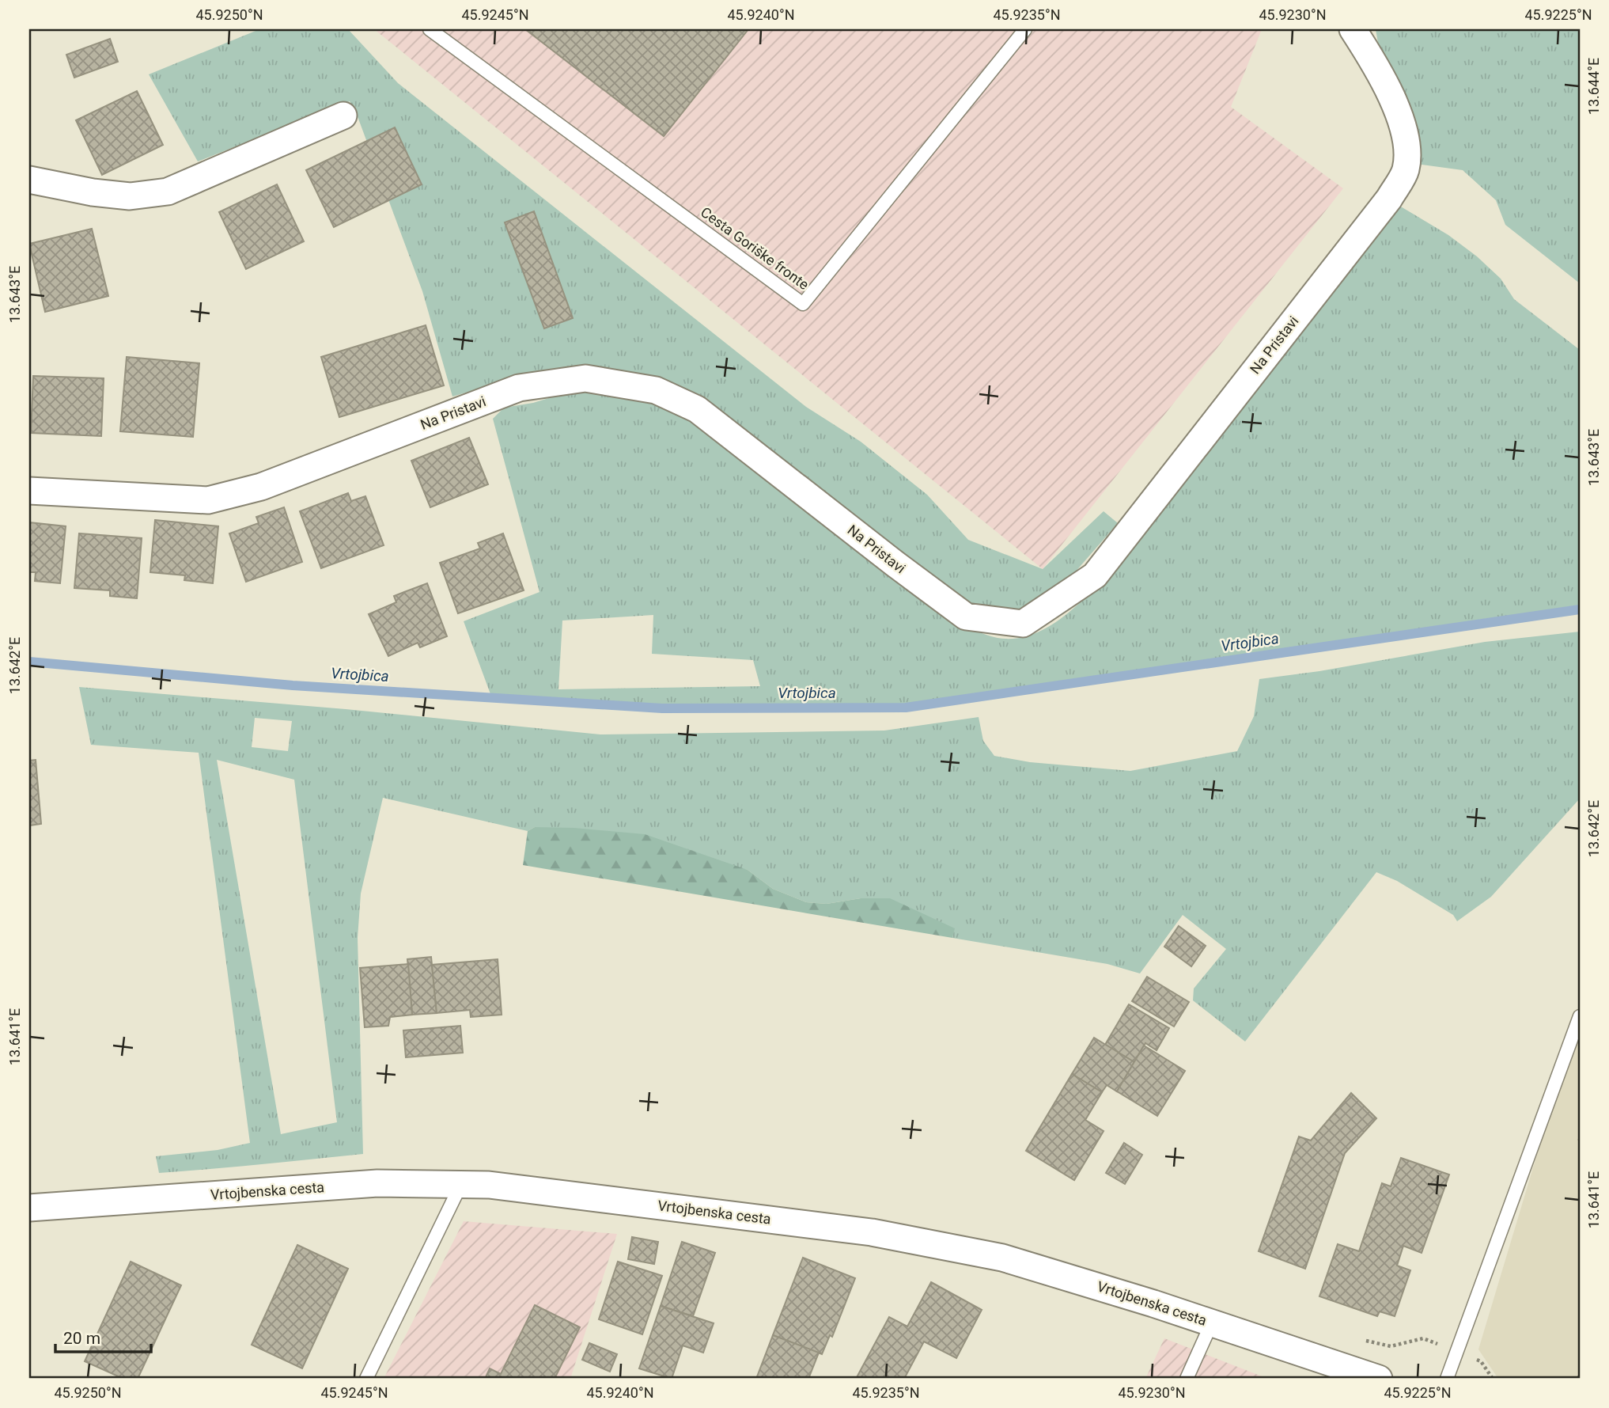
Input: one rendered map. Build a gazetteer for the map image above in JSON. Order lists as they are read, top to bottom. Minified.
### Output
{"streets":{"street":["Na Pristavi","Vrtojbenska cesta"],"lane":["Cesta Goriške fronte"]},"water":["Vrtojbica"],"scale_bar":"20 m","coordinates":["45.9250°N","45.9245°N","45.9240°N","45.9235°N","45.9230°N","45.9225°N","13.644°E","13.643°E","13.642°E","13.641°E"]}
